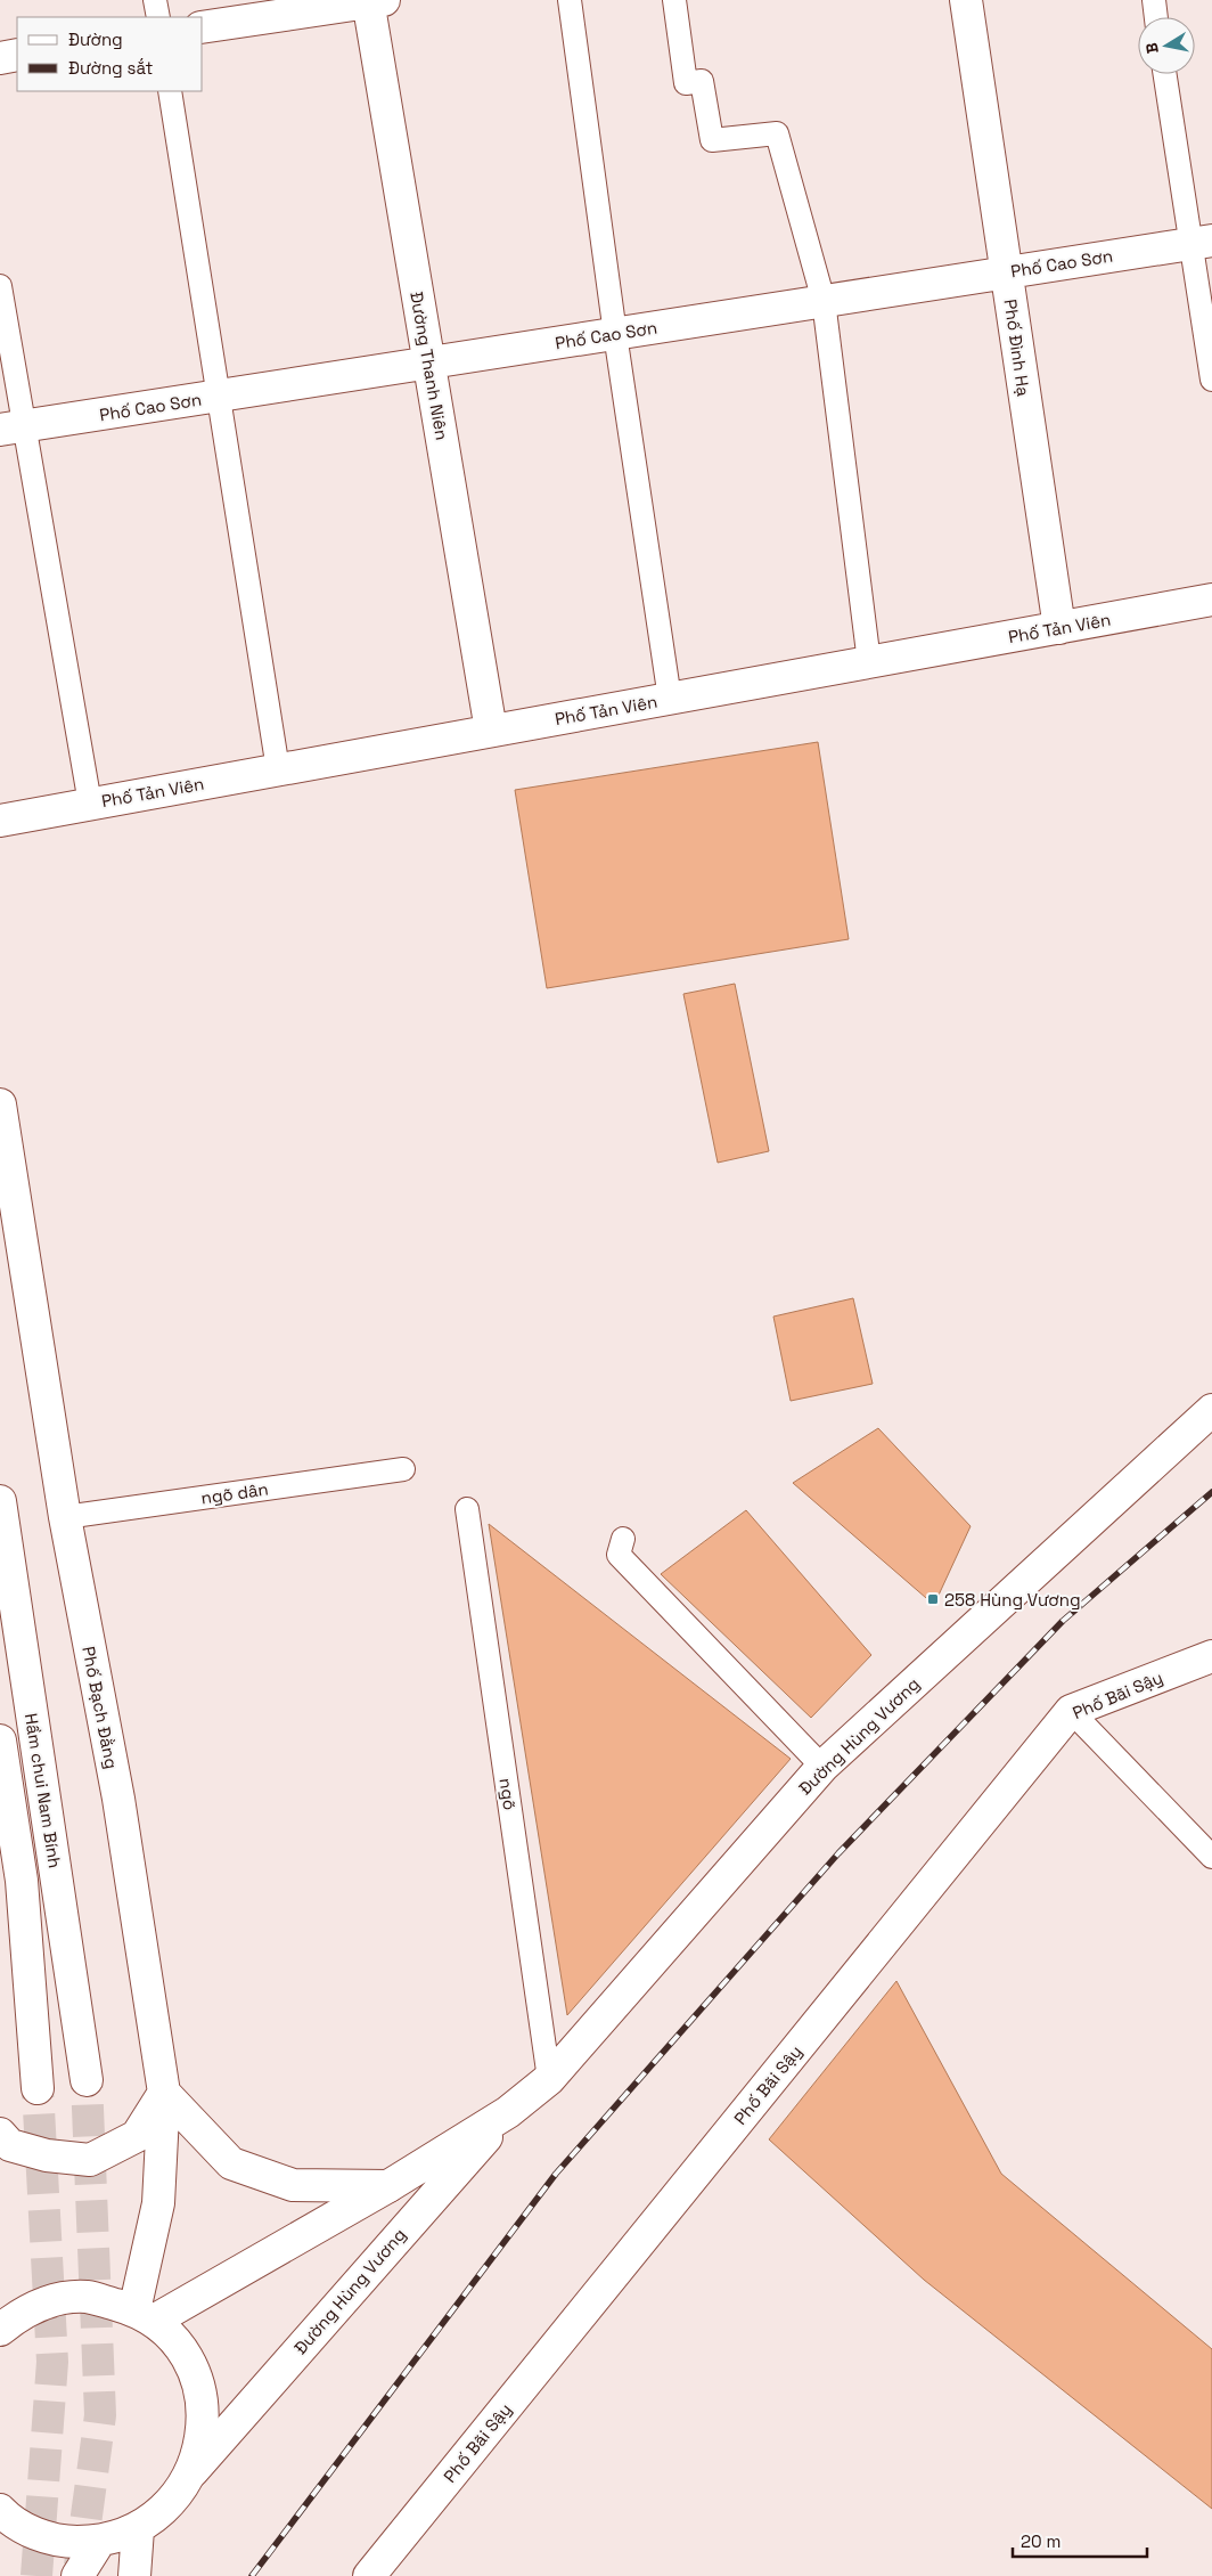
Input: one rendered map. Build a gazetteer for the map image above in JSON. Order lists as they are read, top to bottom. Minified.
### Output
{"streets":{"street":["Phố Cao Sơn","Phố Đình Hạ","Đường Thanh Niên","Phố Tản Viên","Phố Bãi Sậy","Phố Bạch Đằng","Đường Hùng Vương","Hầm chui Nam Bính"],"lane":["ngõ dân","ngõ"]},"crossings":[["Phố Cao Sơn","Phố Đình Hạ"],["Phố Cao Sơn","Đường Thanh Niên"],["Phố Đình Hạ","Phố Tản Viên"],["Đường Thanh Niên","Phố Tản Viên"],["ngõ dân","Phố Bạch Đằng"],["Phố Bạch Đằng","Đường Hùng Vương"],["Đường Hùng Vương","ngõ"]],"places":{"transit":["258 Hùng Vương"]},"legend":["Đường","Đường sắt"],"scale_bar":"20 m","north":"left"}
